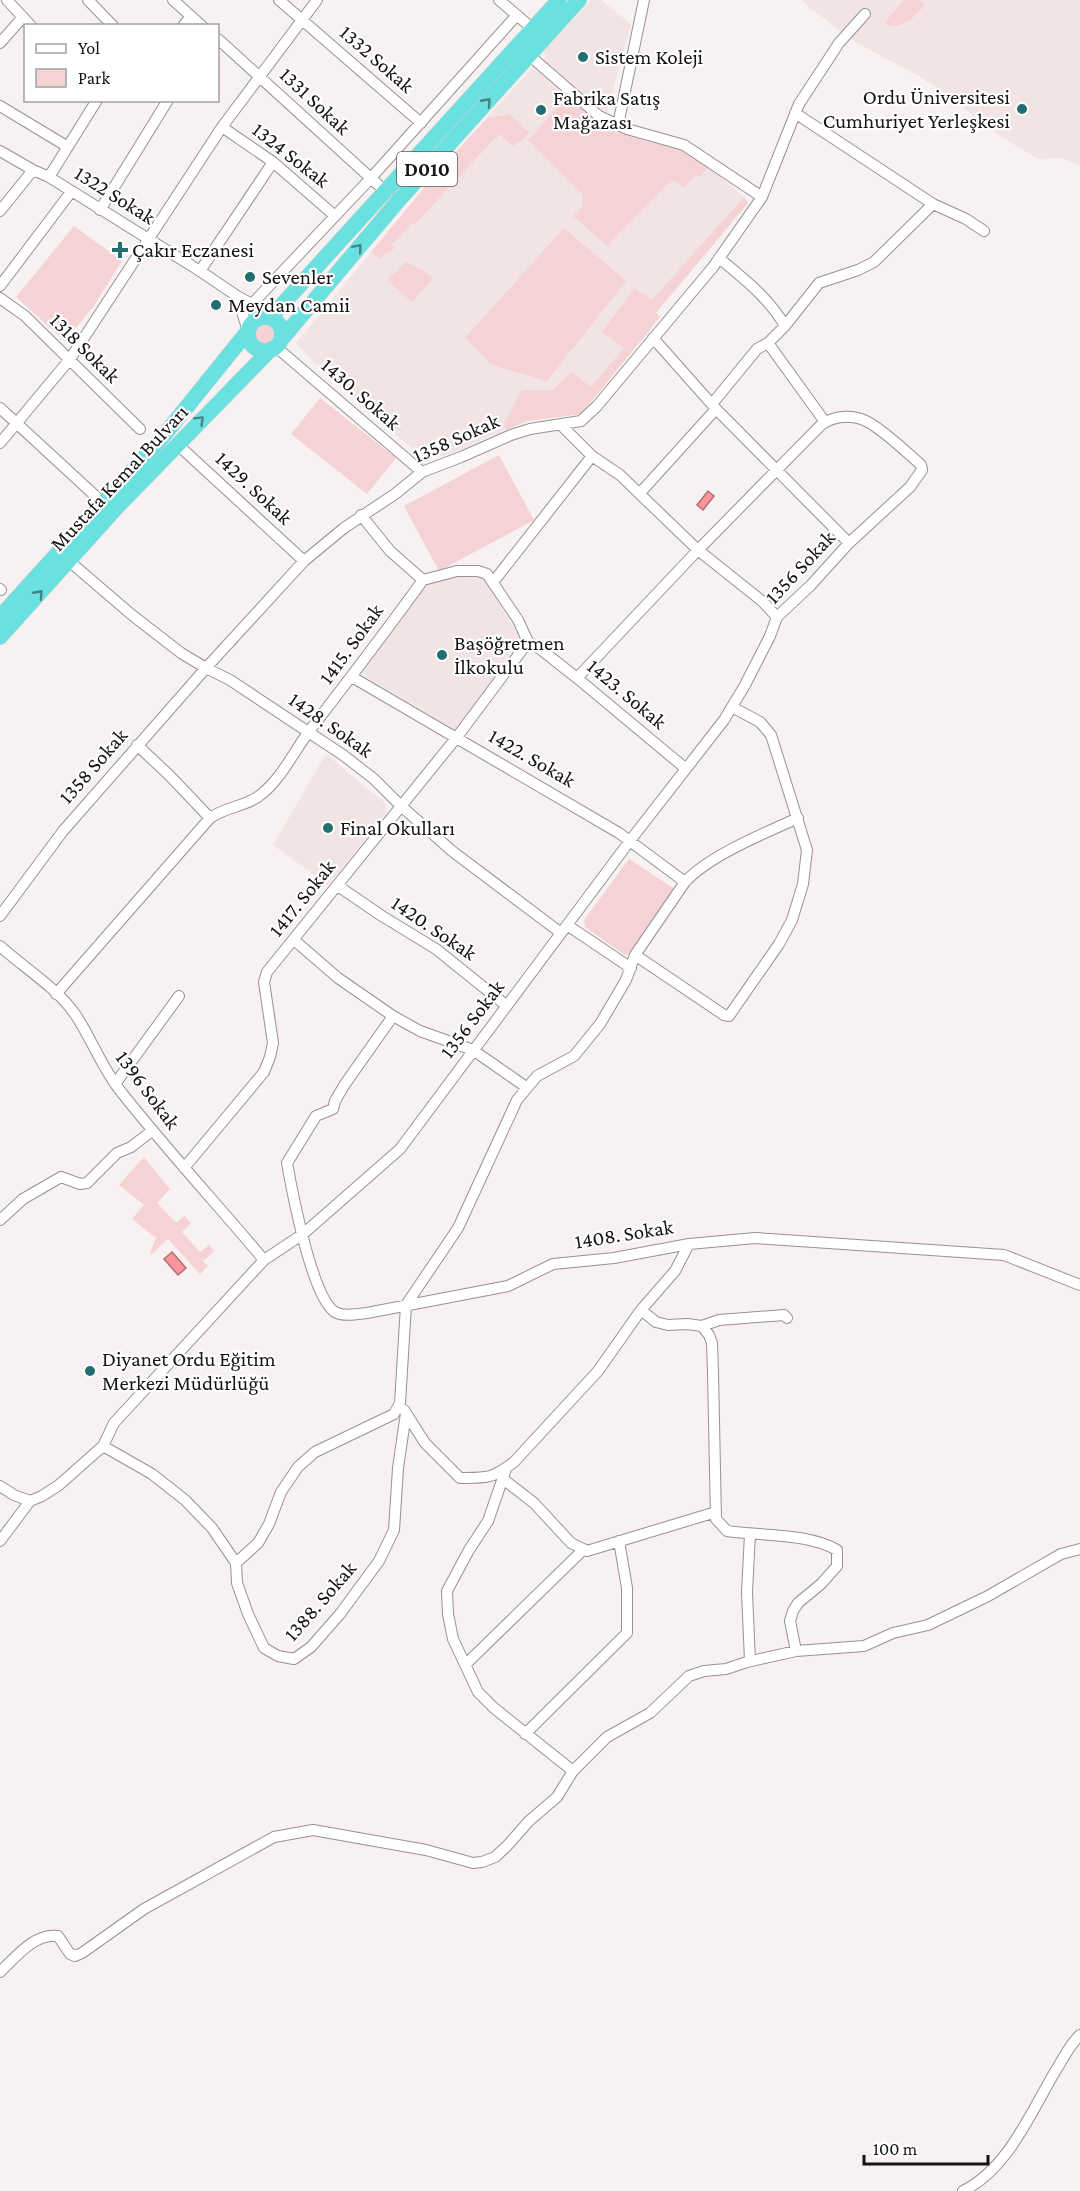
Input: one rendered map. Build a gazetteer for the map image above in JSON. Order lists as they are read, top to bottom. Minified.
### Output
{"streets":{"highway":["D010","Mustafa Kemal Bulvarı"],"street":["1332 Sokak","1331 Sokak","1324 Sokak","1322 Sokak","1318 Sokak","1430. Sokak","1358 Sokak","1429. Sokak","1356 Sokak","1415. Sokak","1423. Sokak","1428. Sokak","1422. Sokak","1417. Sokak","1420. Sokak","1396 Sokak","1408. Sokak","1388. Sokak"]},"crossings":[["1331 Sokak","D010"],["D010","1322 Sokak"],["D010","1430. Sokak"],["D010","Mustafa Kemal Bulvarı"],["1322 Sokak","1430. Sokak"],["1322 Sokak","Mustafa Kemal Bulvarı"],["1430. Sokak","1358 Sokak"],["1430. Sokak","Mustafa Kemal Bulvarı"],["1358 Sokak","1429. Sokak"],["1358 Sokak","1428. Sokak"],["Mustafa Kemal Bulvarı","1429. Sokak"],["Mustafa Kemal Bulvarı","1428. Sokak"],["1356 Sokak","1423. Sokak"],["1356 Sokak","1428. Sokak"],["1356 Sokak","1422. Sokak"],["1356 Sokak","1420. Sokak"],["1356 Sokak","1396 Sokak"],["1356 Sokak","1408. Sokak"],["1356 Sokak","1388. Sokak"],["1415. Sokak","1428. Sokak"],["1415. Sokak","1422. Sokak"],["1423. Sokak","1417. Sokak"],["1428. Sokak","1417. Sokak"],["1422. Sokak","1417. Sokak"],["1417. Sokak","1420. Sokak"],["1417. Sokak","1396 Sokak"]],"places":{"other":["Sistem Koleji","Ordu Üniversitesi Cumhuriyet Yerleşkesi","Fabrika Satış Mağazası","Sevenler","Meydan Camii","Başöğretmen İlkokulu","Final Okulları","Diyanet Ordu Eğitim Merkezi Müdürlüğü"],"health":["Çakır Eczanesi"]},"legend":["Yol","Park"],"scale_bar":"100 m"}
